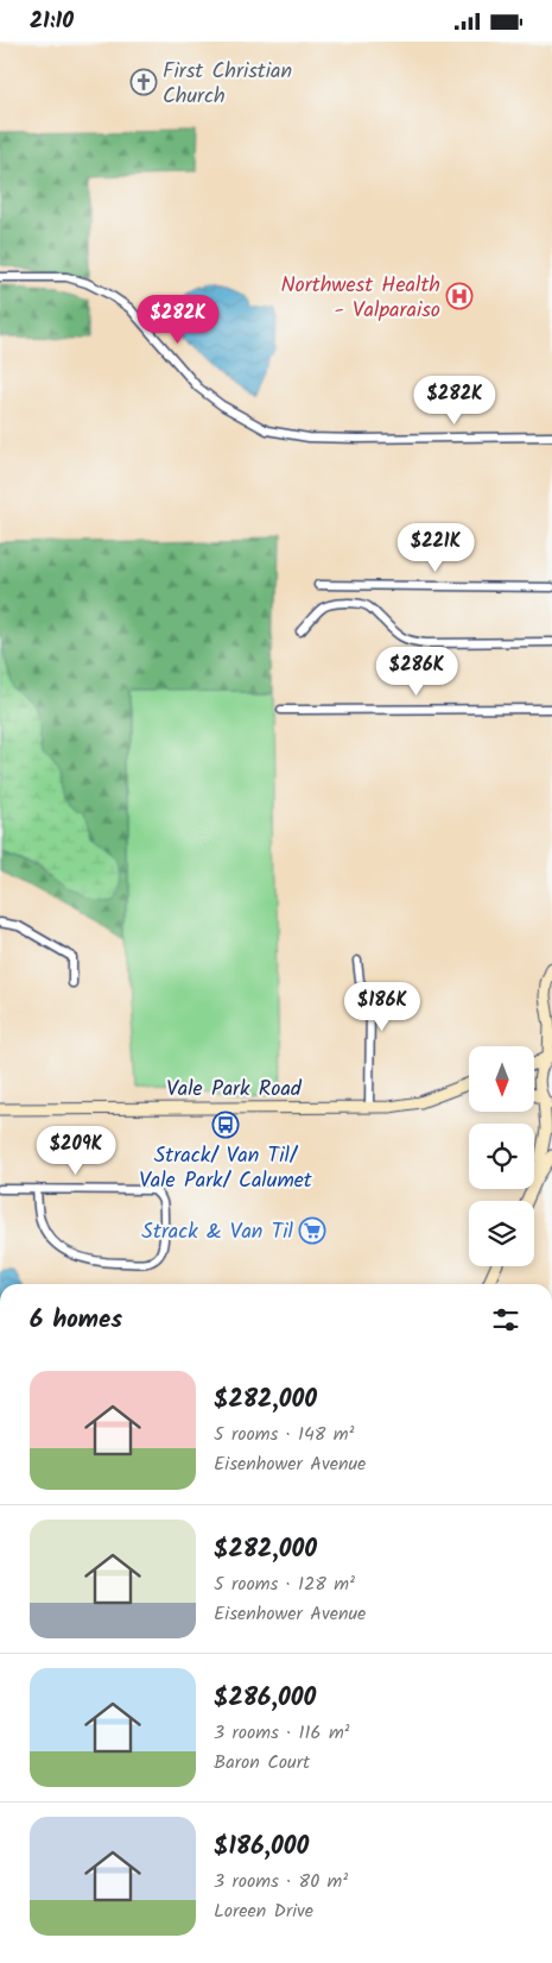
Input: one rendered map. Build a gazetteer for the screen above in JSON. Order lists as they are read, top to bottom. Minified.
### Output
{"streets":{"main road":["Vale Park Road"]},"places":{"church":["First Christian Church"],"hospital":["Northwest Health - Valparaiso"],"bus stop":["Strack/ Van Til/ Vale Park/ Calumet"],"supermarket":["Strack & Van Til"]},"north":"bottom","page":{"status":"21:10","price":["$282K","$282K","$221K","$286K","$186K","$209K"],"heading":"6 homes","list":[{"name":"$282,000","note":"5 rooms · 148 m² · Eisenhower Avenue"},{"name":"$282,000","note":"5 rooms · 128 m² · Eisenhower Avenue"},{"name":"$286,000","note":"3 rooms · 116 m² · Baron Court"},{"name":"$186,000","note":"3 rooms · 80 m² · Loreen Drive"}]}}
